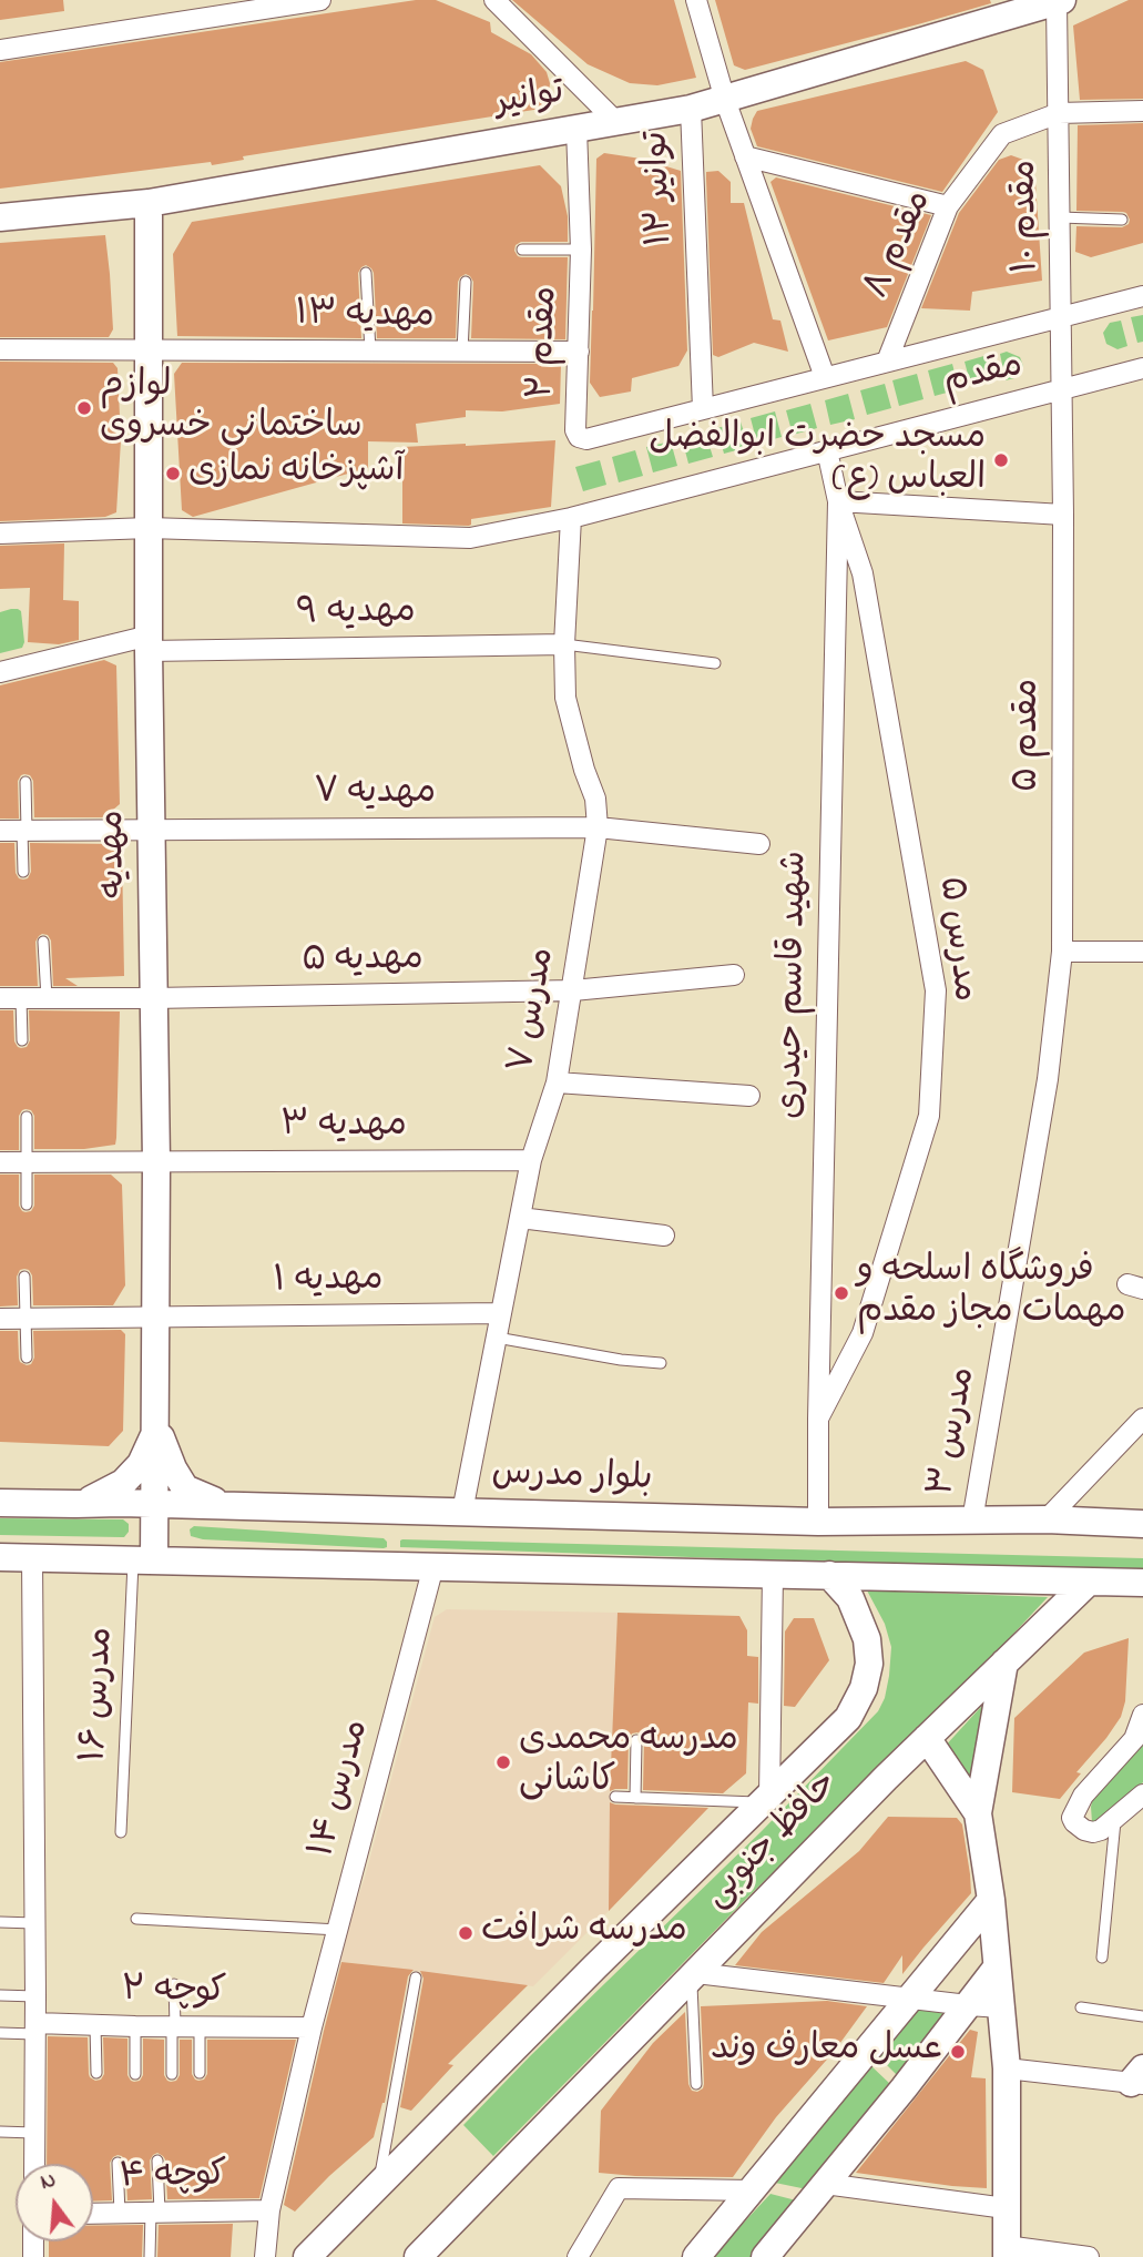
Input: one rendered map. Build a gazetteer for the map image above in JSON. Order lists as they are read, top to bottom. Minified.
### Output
{"streets":{"street":["توانیر","توانیر ۱۲","مقدم ۱۰","مقدم ۸","مهدیه ۱۳","مقدم ۲","مقدم","مهدیه ۹","مقدم ۵","مهدیه ۷","مهدیه","مدرس ۵","مهدیه ۵","شهید قاسم حیدری","مدرس ۷","مهدیه ۳","مهدیه ۱","مدرس ۳","بلوار مدرس","مدرس ۱۴","حافظ جنوبی","کوچه ۲","کوچه ۴"],"lane":["مدرس ۱۶"]},"crossings":[["توانیر","توانیر ۱۲"],["توانیر","مقدم ۱۰"],["توانیر","مقدم ۲"],["توانیر","مهدیه"],["توانیر ۱۲","مقدم"],["مقدم ۱۰","مقدم ۸"],["مقدم ۱۰","مقدم"],["مقدم ۱۰","مقدم ۵"],["مقدم ۸","مقدم"],["مهدیه ۱۳","مقدم ۲"],["مهدیه ۱۳","مهدیه"],["مقدم ۲","مقدم"],["مقدم","مقدم ۵"],["مقدم","مهدیه"],["مقدم","شهید قاسم حیدری"],["مقدم","مدرس ۷"],["مهدیه ۹","مهدیه"],["مهدیه ۹","مدرس ۷"],["مقدم ۵","مدرس ۳"],["مهدیه ۷","مهدیه"],["مهدیه ۷","مدرس ۷"],["مهدیه","مهدیه ۵"],["مهدیه","مهدیه ۳"],["مهدیه","مهدیه ۱"],["مهدیه","بلوار مدرس"],["مهدیه","مدرس ۱۶"],["مدرس ۵","شهید قاسم حیدری"],["مهدیه ۵","مدرس ۷"],["شهید قاسم حیدری","بلوار مدرس"],["مدرس ۷","مهدیه ۳"],["مدرس ۷","مهدیه ۱"],["مدرس ۷","بلوار مدرس"],["مدرس ۳","بلوار مدرس"],["مدرس ۱۴","کوچه ۲"],["مدرس ۱۴","کوچه ۴"]],"places":["لوازم ساختمانی خسروی","مسجد حضرت ابوالفضل العباس (ع)","آشپزخانه نمازی","فروشگاه اسلحه و مهمات مجاز مقدم","مدرسه محمدی کاشانی","مدرسه شرافت","عسل معارف وند"],"north":"top"}
